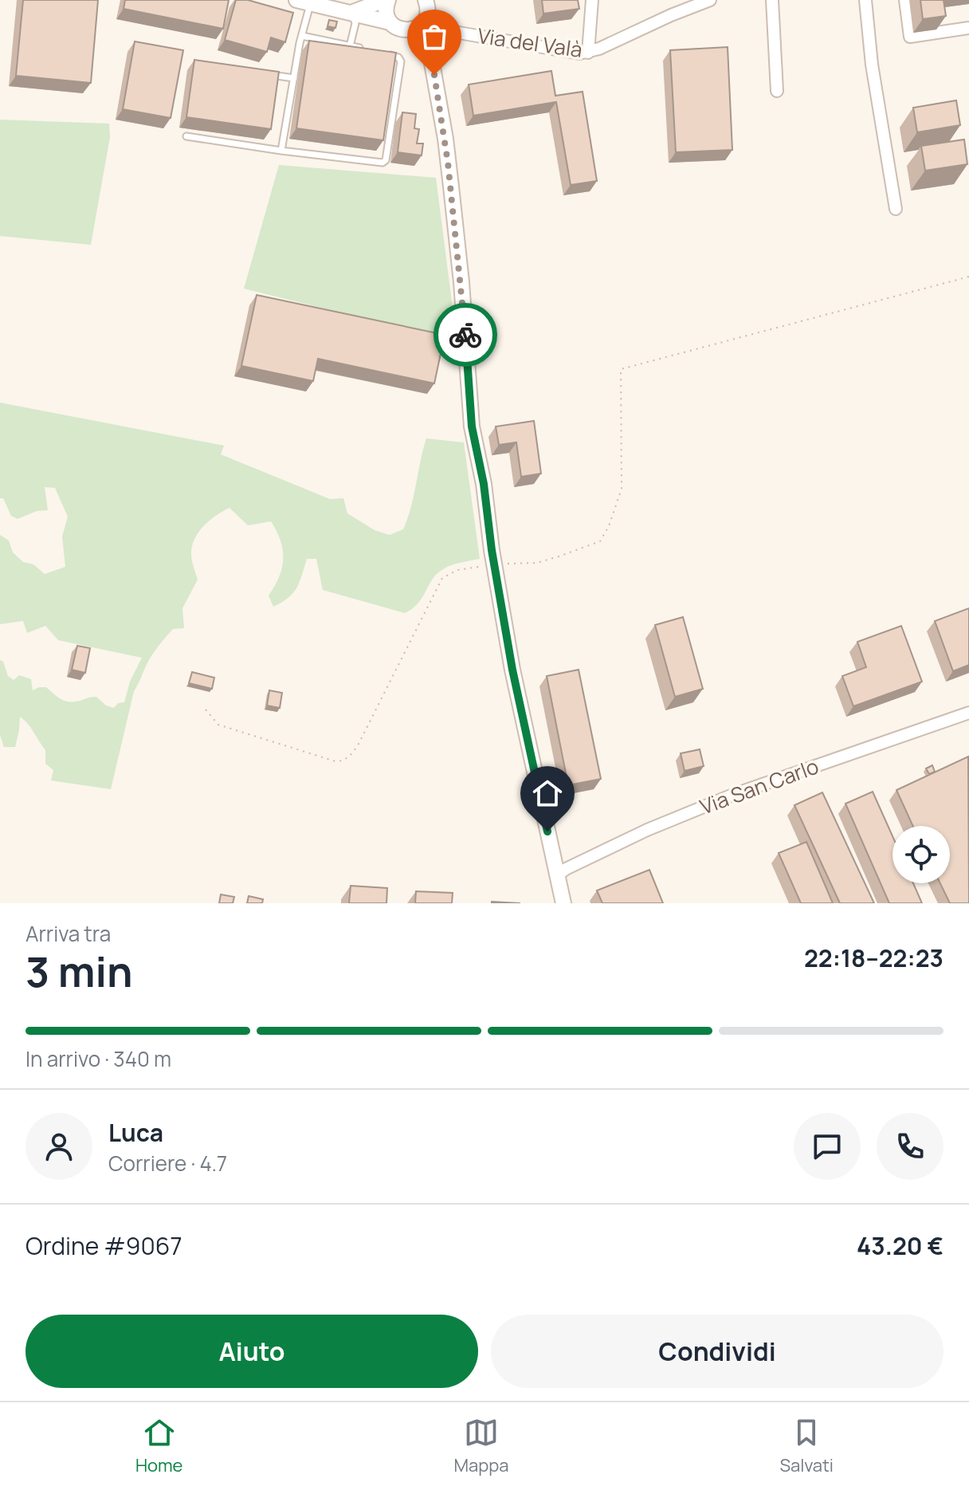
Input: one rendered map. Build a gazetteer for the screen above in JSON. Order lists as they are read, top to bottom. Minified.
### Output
{"streets":{"street":["Via del Valà","Via San Carlo"]},"page":{"heading":["3 min","Arriva tra","22:18–22:23"],"panel":["Luca","Corriere · 4.7","Ordine #9067","43.20 €"],"bar":"In arrivo · 340 m","buttons":["Aiuto","Condividi"],"tabs":["Home","Mappa","Salvati"]}}
